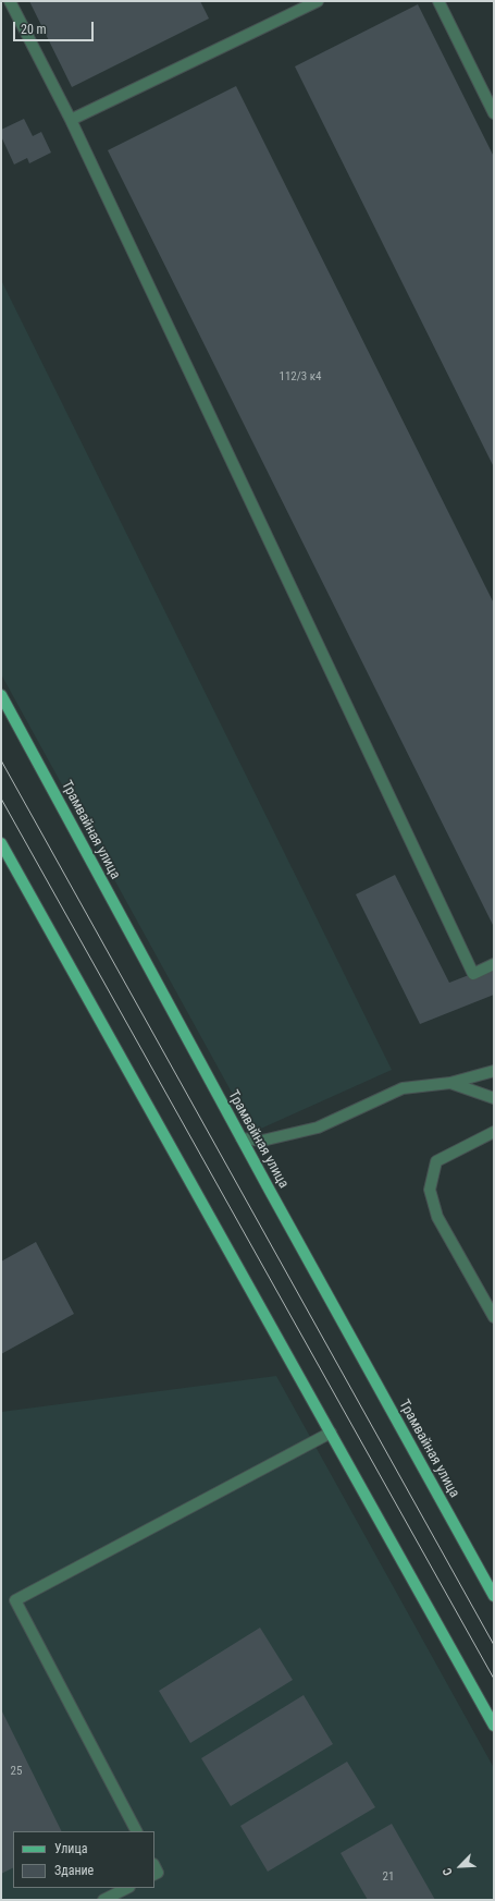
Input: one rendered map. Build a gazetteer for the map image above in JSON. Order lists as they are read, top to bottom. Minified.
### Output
{"streets":{"main road":["Трамвайная улица"]},"house_numbers":["112/3 к4","25","21"],"legend":["Улица","Здание"],"scale_bar":"20 m","north":"bottom left"}
